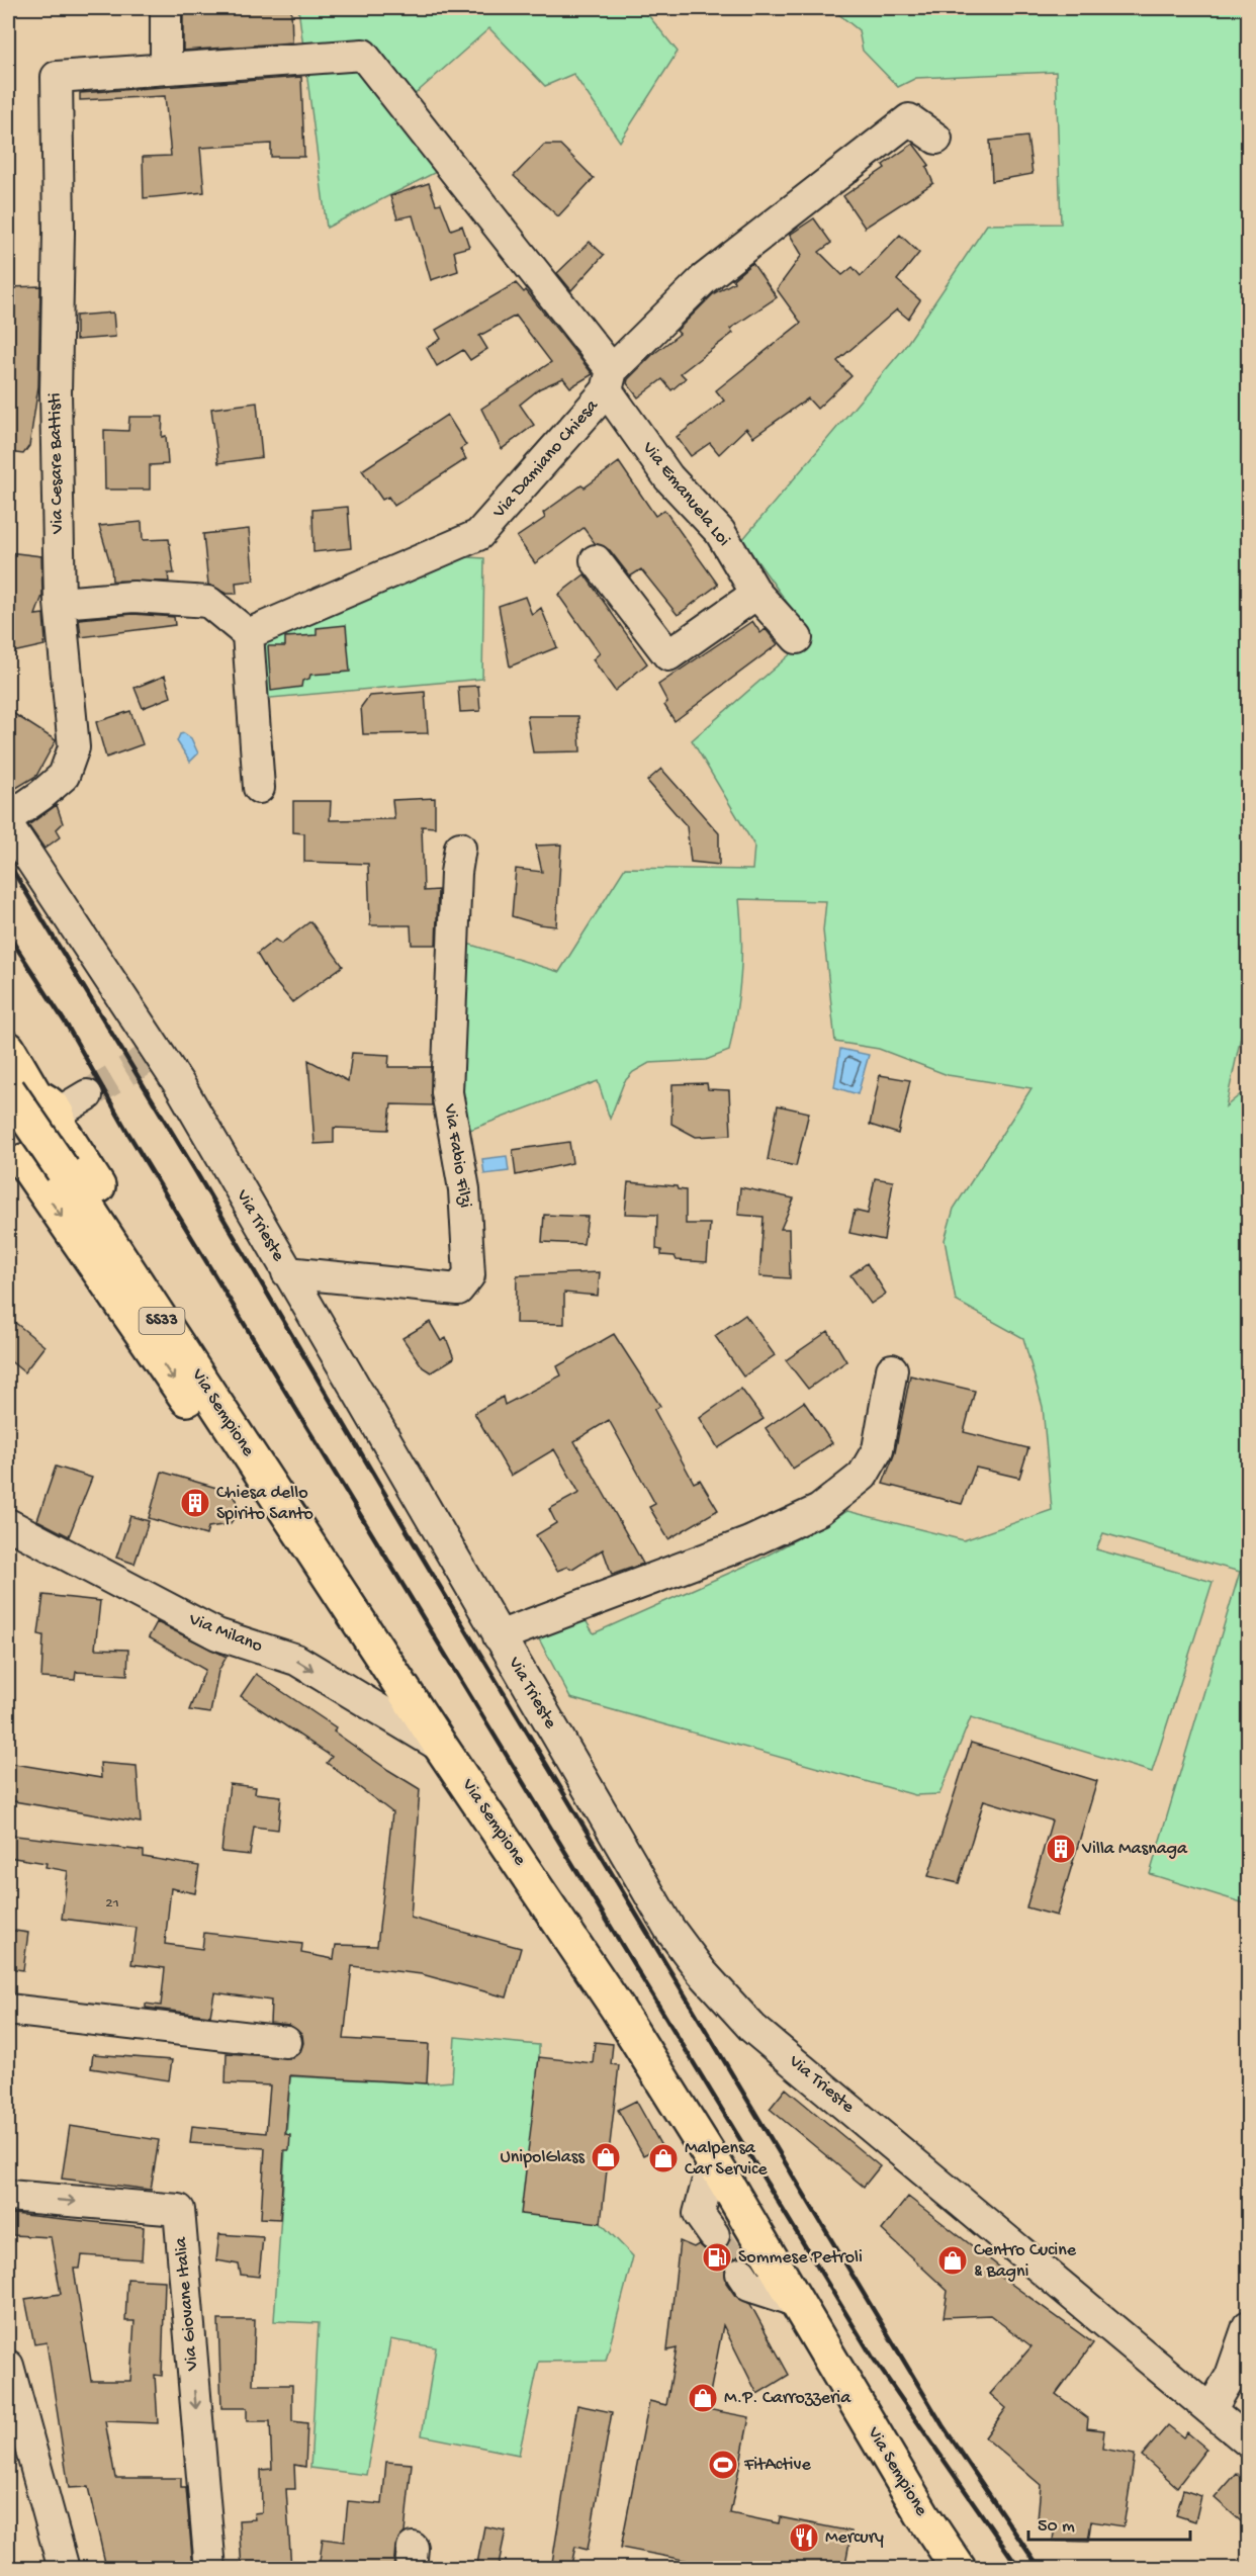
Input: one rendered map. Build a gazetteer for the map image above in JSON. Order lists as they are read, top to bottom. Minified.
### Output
{"streets":{"main road":["SS33","Via Sempione"],"street":["Via Damiano Chiesa","Via Cesare Battisti","Via Emanuela Loi","Via Fabio Filzi","Via Trieste","Via Milano","Via Giovane Italia"]},"crossings":[["Via Damiano Chiesa","Via Emanuela Loi"],["Via Cesare Battisti","Via Emanuela Loi"],["Via Fabio Filzi","Via Trieste"],["Via Sempione","Via Milano"]],"one_way":["Via Milano"],"places":{"building":["Chiesa dello Spirito Santo","Villa Masnaga"],"shop":["UnipolGlass","Malpensa Car Service","Centro Cucine & Bagni","M.P. Carrozzeria"],"fuel station":["Sommese Petroli"],"sports":["FitActive"],"restaurant":["Mercury"]},"house_numbers":["21"],"scale_bar":"50 m"}
